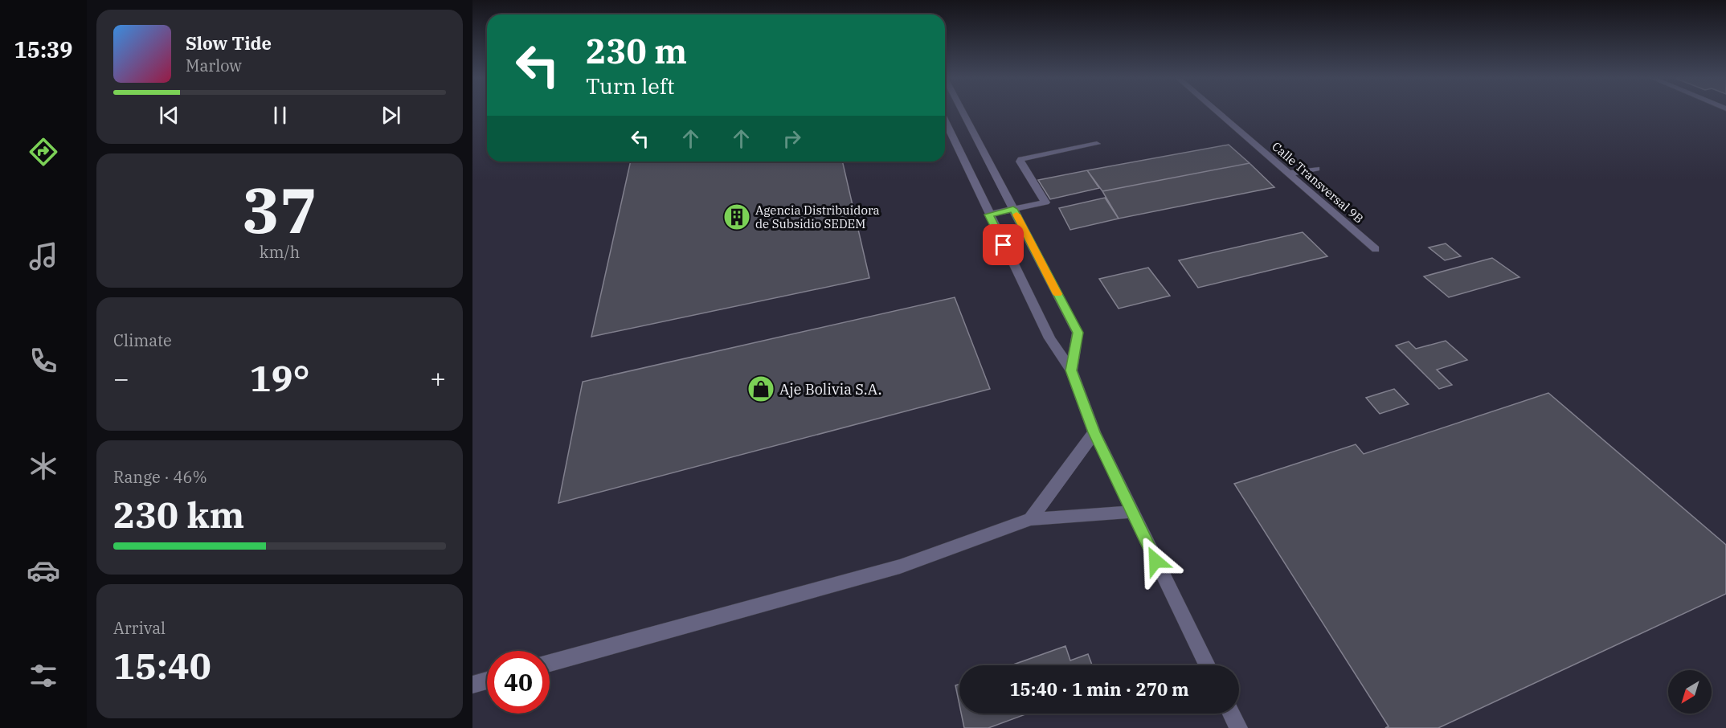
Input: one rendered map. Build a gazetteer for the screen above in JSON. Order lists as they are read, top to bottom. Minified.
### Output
{"streets":{"street":["Calle Transversal 9B"]},"places":{"building":["Agencia Distribuidora de Subsidio SEDEM"],"shop":["Aje Bolivia S.A."]},"north":"bottom left","page":{"tabs":"15:39","turn":["230 m","Turn left"],"song":["Slow Tide","Marlow"],"tile":[["37","km/h"],"Climate",["Range · 46%","230 km"],["Arrival","15:40"]],"heat":["−","19°","+"],"limit":"40","trip":"15:40 · 1 min · 270 m"}}
